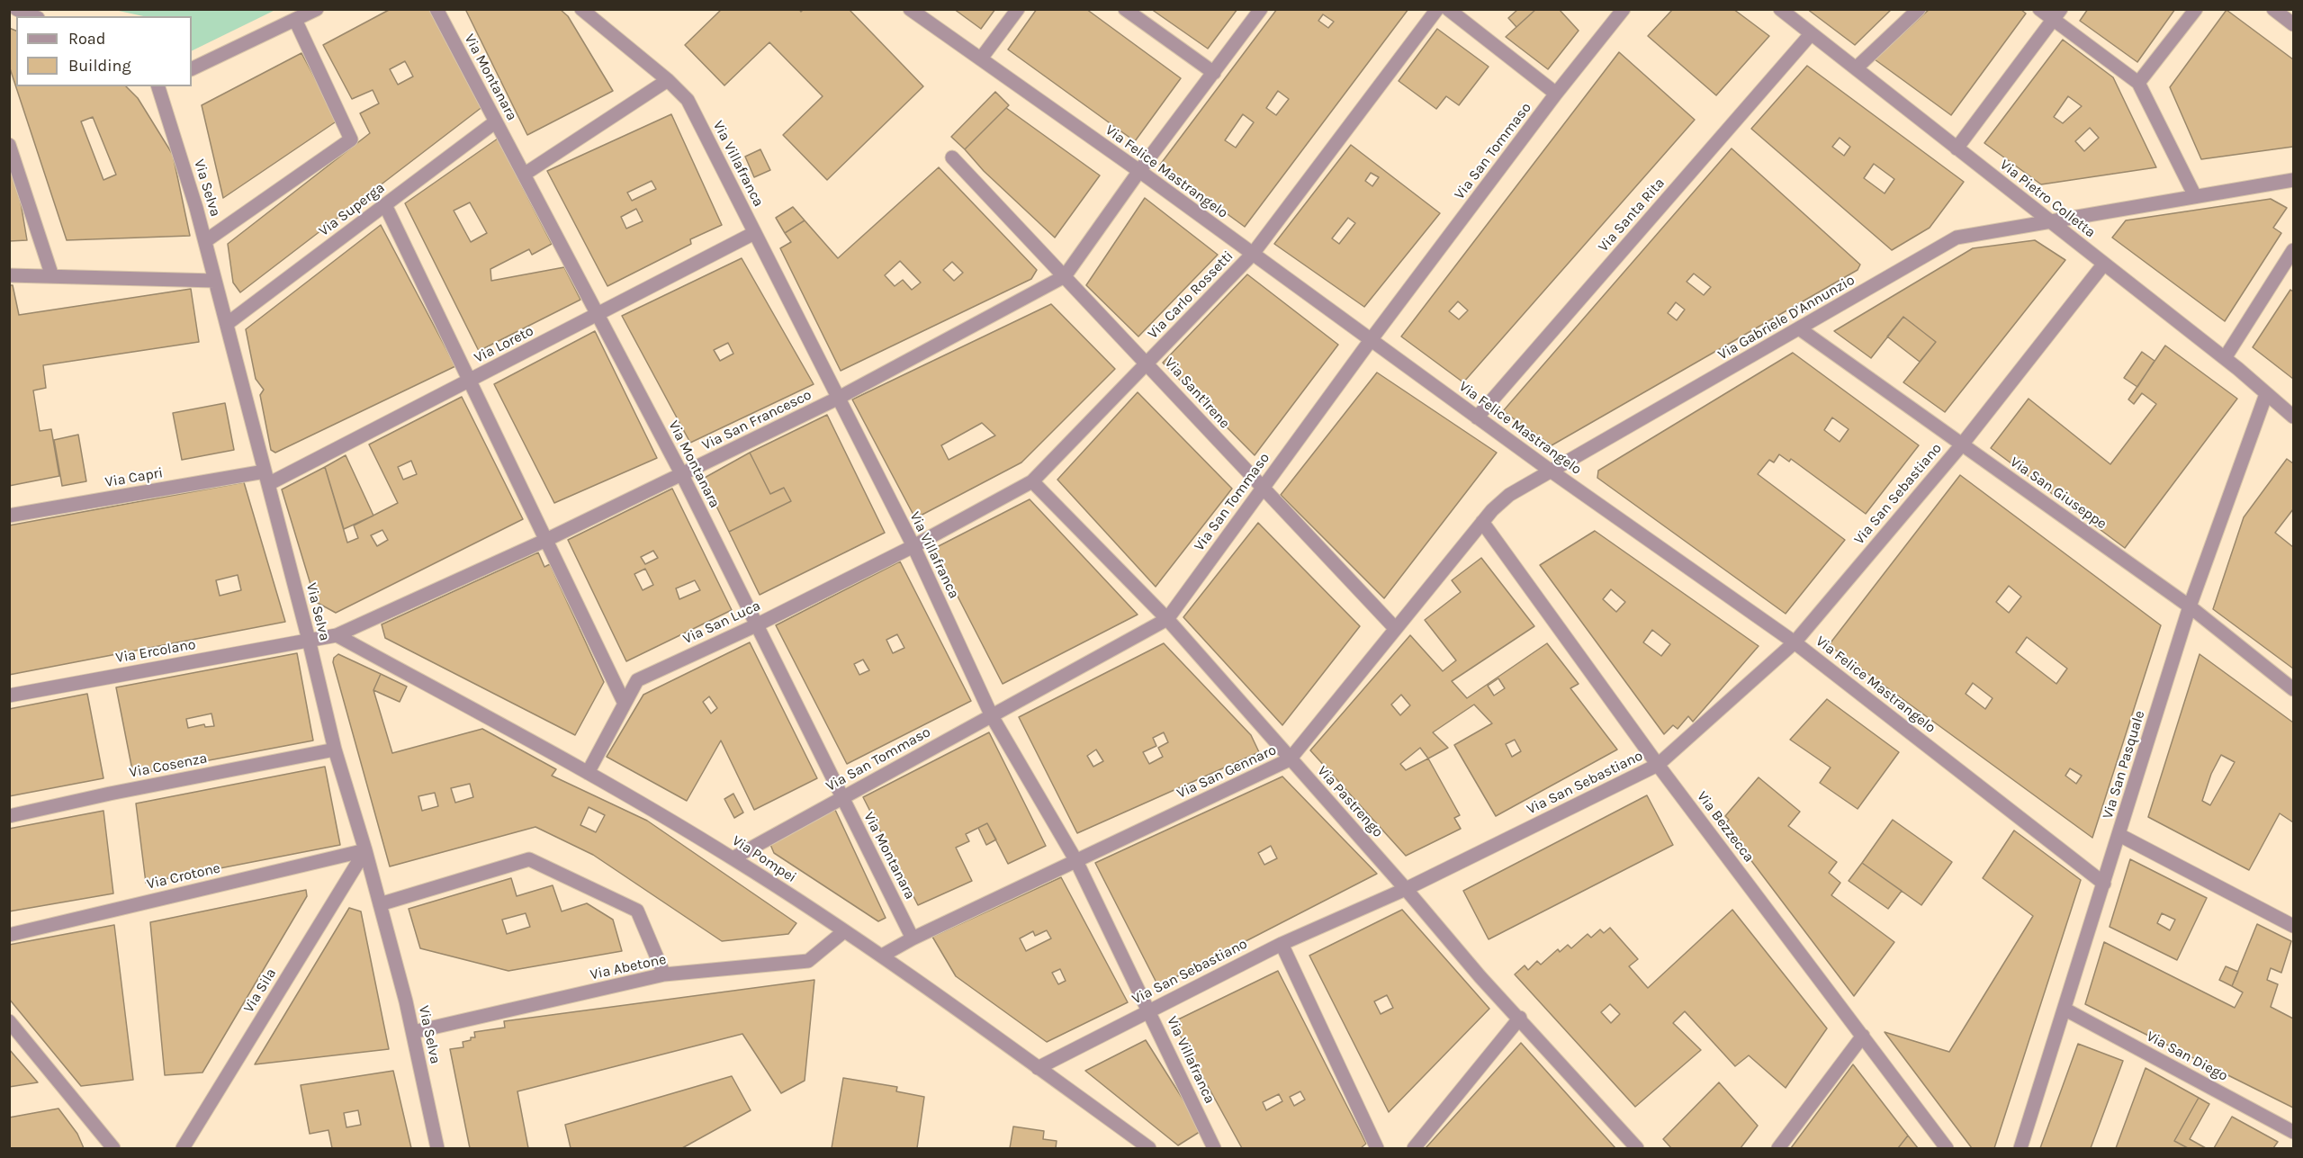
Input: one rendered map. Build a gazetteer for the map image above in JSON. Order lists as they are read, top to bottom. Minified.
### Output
{"streets":{"street":["Via Montanara","Via San Tommaso","Via Villafranca","Via Felice Mastrangelo","Via Selva","Via Pietro Colletta","Via Superga","Via Santa Rita","Via Carlo Rossetti","Via Gabriele D'Annunzio","Via Loreto","Via Sant'Irene","Via San Francesco","Via Capri","Via San Giuseppe","Via San Sebastiano","Via San Luca","Via Ercolano","Via San Pasquale","Via Cosenza","Via San Gennaro","Via Pastrengo","Via Bezzecca","Via Pompei","Via Crotone","Via Abetone","Via Sila","Via San Diego"]},"crossings":[["Via Montanara","Via San Tommaso"],["Via Montanara","Via Superga"],["Via Montanara","Via Loreto"],["Via Montanara","Via San Francesco"],["Via Montanara","Via San Luca"],["Via Montanara","Via San Gennaro"],["Via San Tommaso","Via Villafranca"],["Via San Tommaso","Via Felice Mastrangelo"],["Via San Tommaso","Via Sant'Irene"],["Via San Tommaso","Via Pastrengo"],["Via San Tommaso","Via Pompei"],["Via Villafranca","Via Carlo Rossetti"],["Via Villafranca","Via Loreto"],["Via Villafranca","Via San Francesco"],["Via Villafranca","Via San Sebastiano"],["Via Villafranca","Via San Luca"],["Via Villafranca","Via San Gennaro"],["Via Felice Mastrangelo","Via Santa Rita"],["Via Felice Mastrangelo","Via Carlo Rossetti"],["Via Felice Mastrangelo","Via Gabriele D'Annunzio"],["Via Felice Mastrangelo","Via San Francesco"],["Via Felice Mastrangelo","Via San Sebastiano"],["Via Felice Mastrangelo","Via San Pasquale"],["Via Felice Mastrangelo","Via San Gennaro"],["Via Selva","Via Superga"],["Via Selva","Via Loreto"],["Via Selva","Via San Francesco"],["Via Selva","Via Capri"],["Via Selva","Via Ercolano"],["Via Selva","Via Cosenza"],["Via Selva","Via Crotone"],["Via Selva","Via Abetone"],["Via Selva","Via Sila"],["Via Pietro Colletta","Via Santa Rita"],["Via Pietro Colletta","Via Gabriele D'Annunzio"],["Via Pietro Colletta","Via San Sebastiano"],["Via Pietro Colletta","Via San Pasquale"],["Via Carlo Rossetti","Via Sant'Irene"],["Via Carlo Rossetti","Via San Luca"],["Via Carlo Rossetti","Via Pastrengo"],["Via Gabriele D'Annunzio","Via San Giuseppe"],["Via Gabriele D'Annunzio","Via San Gennaro"],["Via Loreto","Via Capri"],["Via Sant'Irene","Via San Francesco"],["Via Sant'Irene","Via San Gennaro"],["Via San Francesco","Via Ercolano"],["Via San Francesco","Via Pompei"],["Via San Giuseppe","Via San Sebastiano"],["Via San Giuseppe","Via San Pasquale"],["Via San Sebastiano","Via Pastrengo"],["Via San Sebastiano","Via Bezzecca"],["Via San Sebastiano","Via Pompei"],["Via San Luca","Via Pompei"],["Via San Pasquale","Via San Diego"],["Via San Gennaro","Via Pastrengo"],["Via San Gennaro","Via Bezzecca"],["Via San Gennaro","Via Pompei"],["Via Pompei","Via Abetone"],["Via Crotone","Via Sila"]],"legend":["Road","Building"]}
